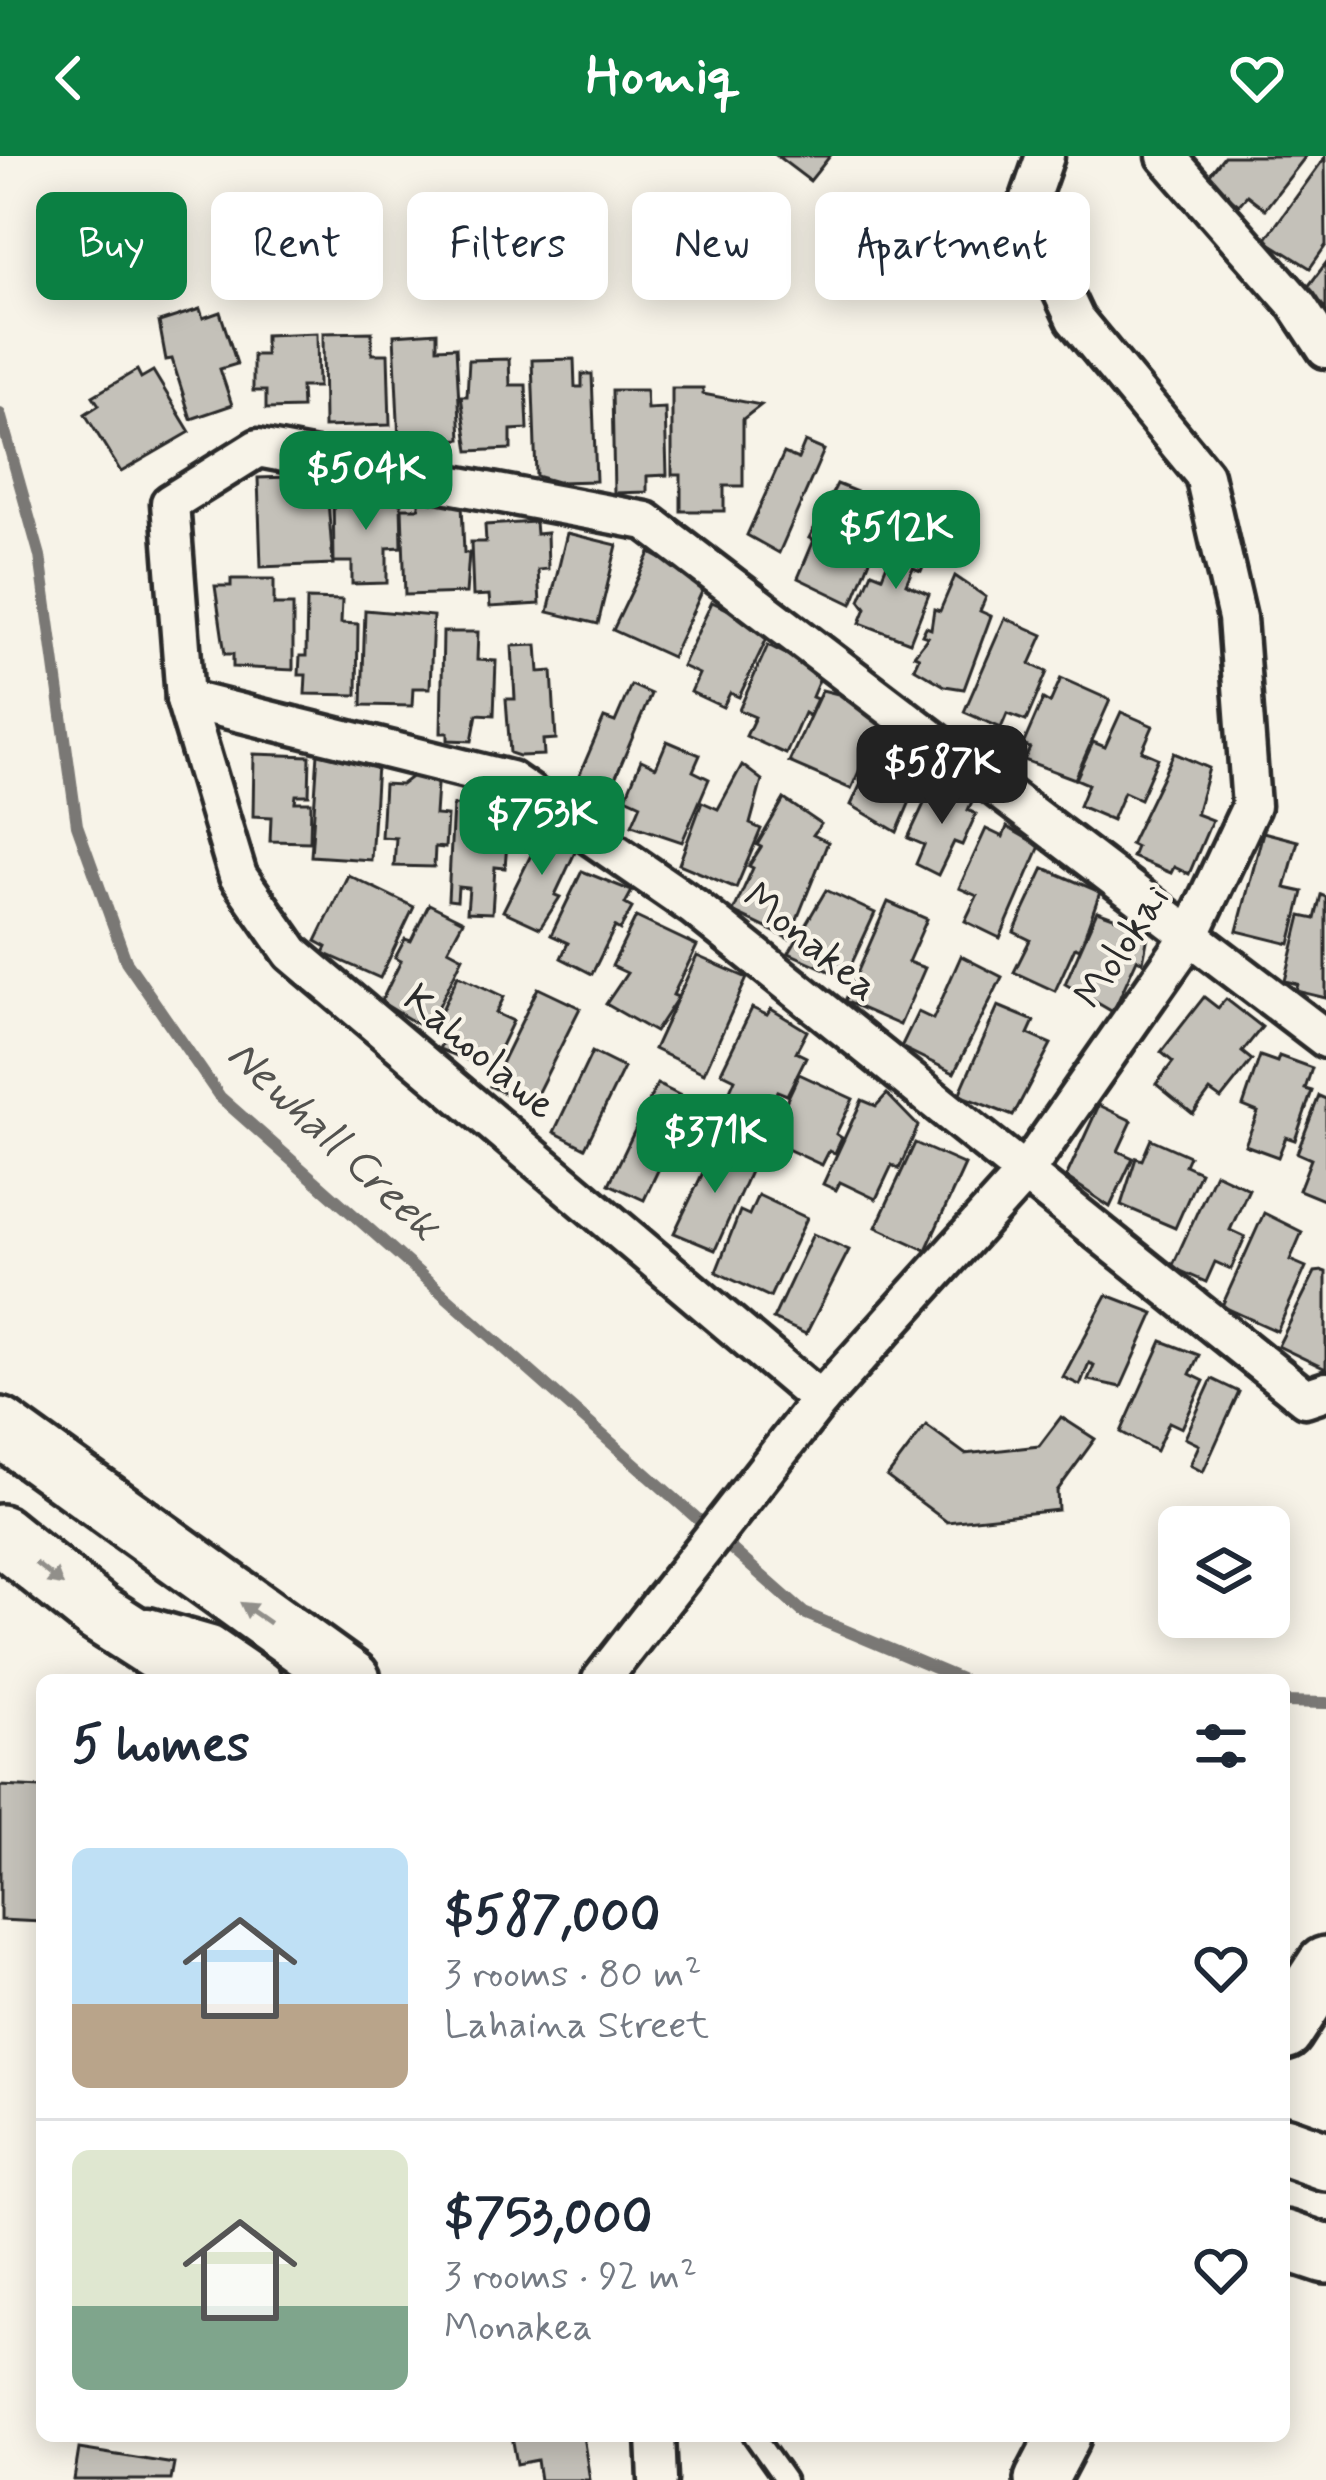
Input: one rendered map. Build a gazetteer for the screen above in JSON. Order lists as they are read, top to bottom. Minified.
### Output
{"streets":{"street":["Monakea","Molokai","Kahoolawe"]},"crossings":[["Monakea","Molokai"],["Monakea","Kahoolawe"],["Molokai","Kahoolawe"]],"water":["Newhall Creek"],"page":{"header":"Homiq","chip":["Buy","Rent","Filters","New","Apartment"],"price":["$504K","$512K","$587K","$753K","$371K"],"heading":"5 homes","list":[{"name":"$587,000","note":"3 rooms · 80 m² · Lahaina Street"},{"name":"$753,000","note":"3 rooms · 92 m² · Monakea"}]}}
